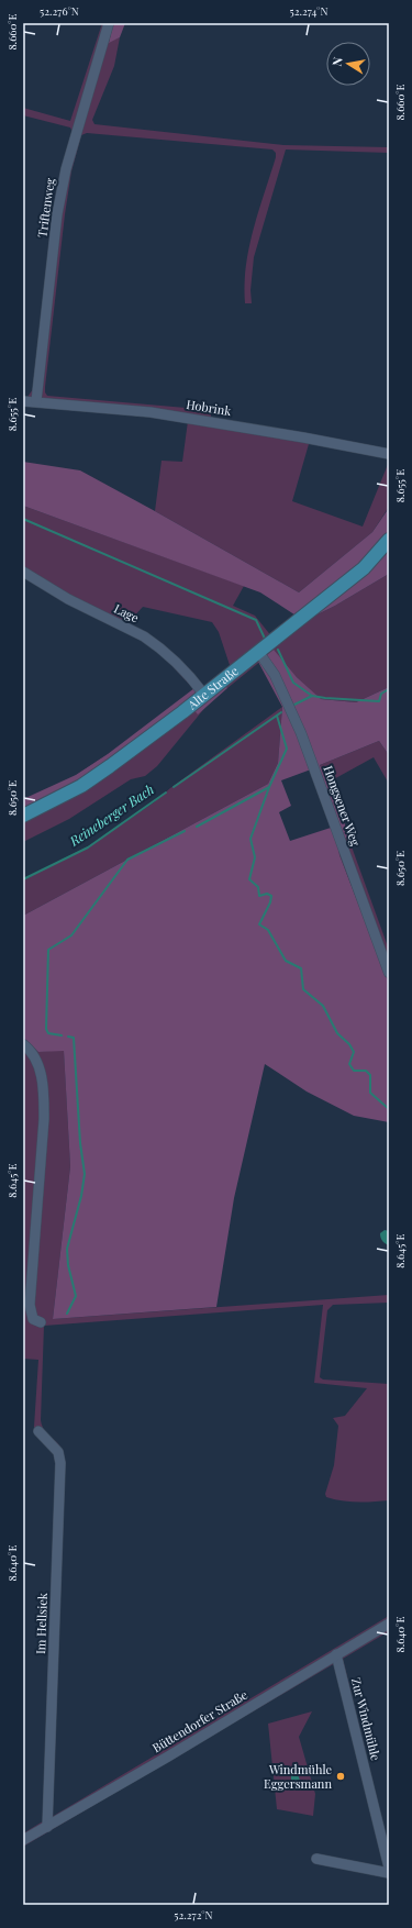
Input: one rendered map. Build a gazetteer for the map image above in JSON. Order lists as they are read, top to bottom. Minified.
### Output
{"streets":{"main road":["Alte Straße"],"street":["Triftenweg","Hobrink","Lage","Hongsener Weg","Im Hellsiek","Zur Windmühle","Büttendorfer Straße"]},"crossings":[["Triftenweg","Hobrink"],["Lage","Alte Straße"],["Alte Straße","Hongsener Weg"],["Im Hellsiek","Büttendorfer Straße"],["Zur Windmühle","Büttendorfer Straße"]],"water":["Reineberger Bach"],"places":["Windmühle Eggersmann"],"north":"left","coordinates":["52.276°N","52.274°N","8.660°E","8.655°E","8.650°E","8.645°E","8.640°E","52.272°N"]}
